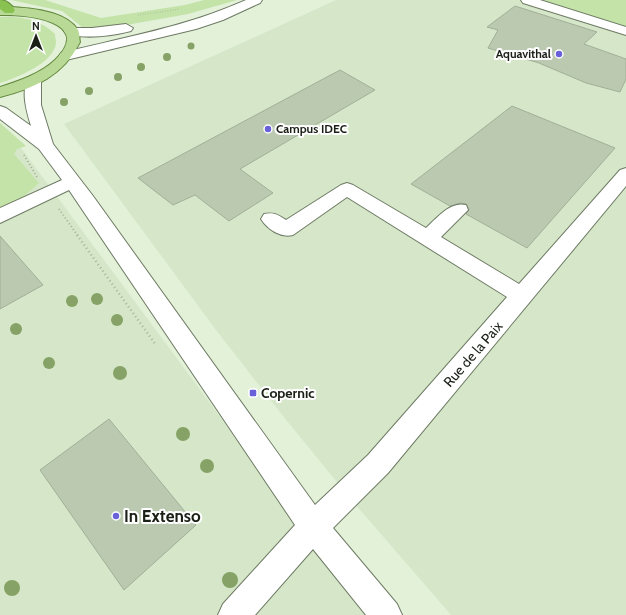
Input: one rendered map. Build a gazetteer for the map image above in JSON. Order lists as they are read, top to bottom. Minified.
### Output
{"streets":{"street":["Rue de la Paix"]},"places":{"other":["Aquavithal","Campus IDEC","In Extenso"],"transit":["Copernic"]},"north":"top"}
